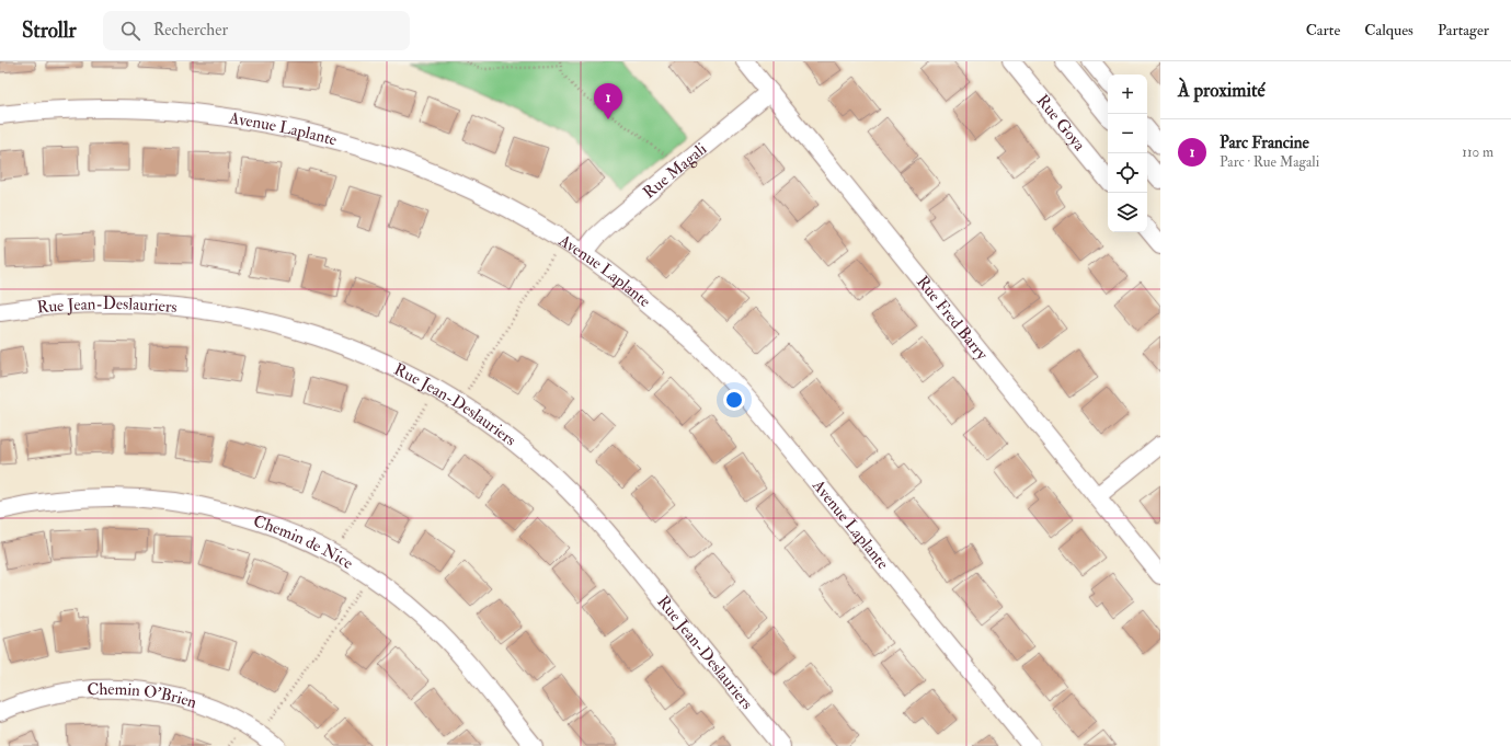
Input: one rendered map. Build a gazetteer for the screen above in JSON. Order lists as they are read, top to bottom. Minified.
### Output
{"streets":{"street":["Rue Goya","Avenue Laplante","Rue Magali","Rue Jean-Deslauriers","Rue Fred Barry","Chemin de Nice","Chemin O'Brien"]},"crossings":[["Avenue Laplante","Rue Magali"],["Rue Magali","Rue Fred Barry"]],"page":{"header":"Strollr","search":"Rechercher","nav":["Carte","Calques","Partager"],"heading":"À proximité","map_buttons":["+","−"],"pins":"1","list":[{"mark":"1","name":"Parc Francine","note":"Parc · Rue Magali","value":"110 m"}]}}
